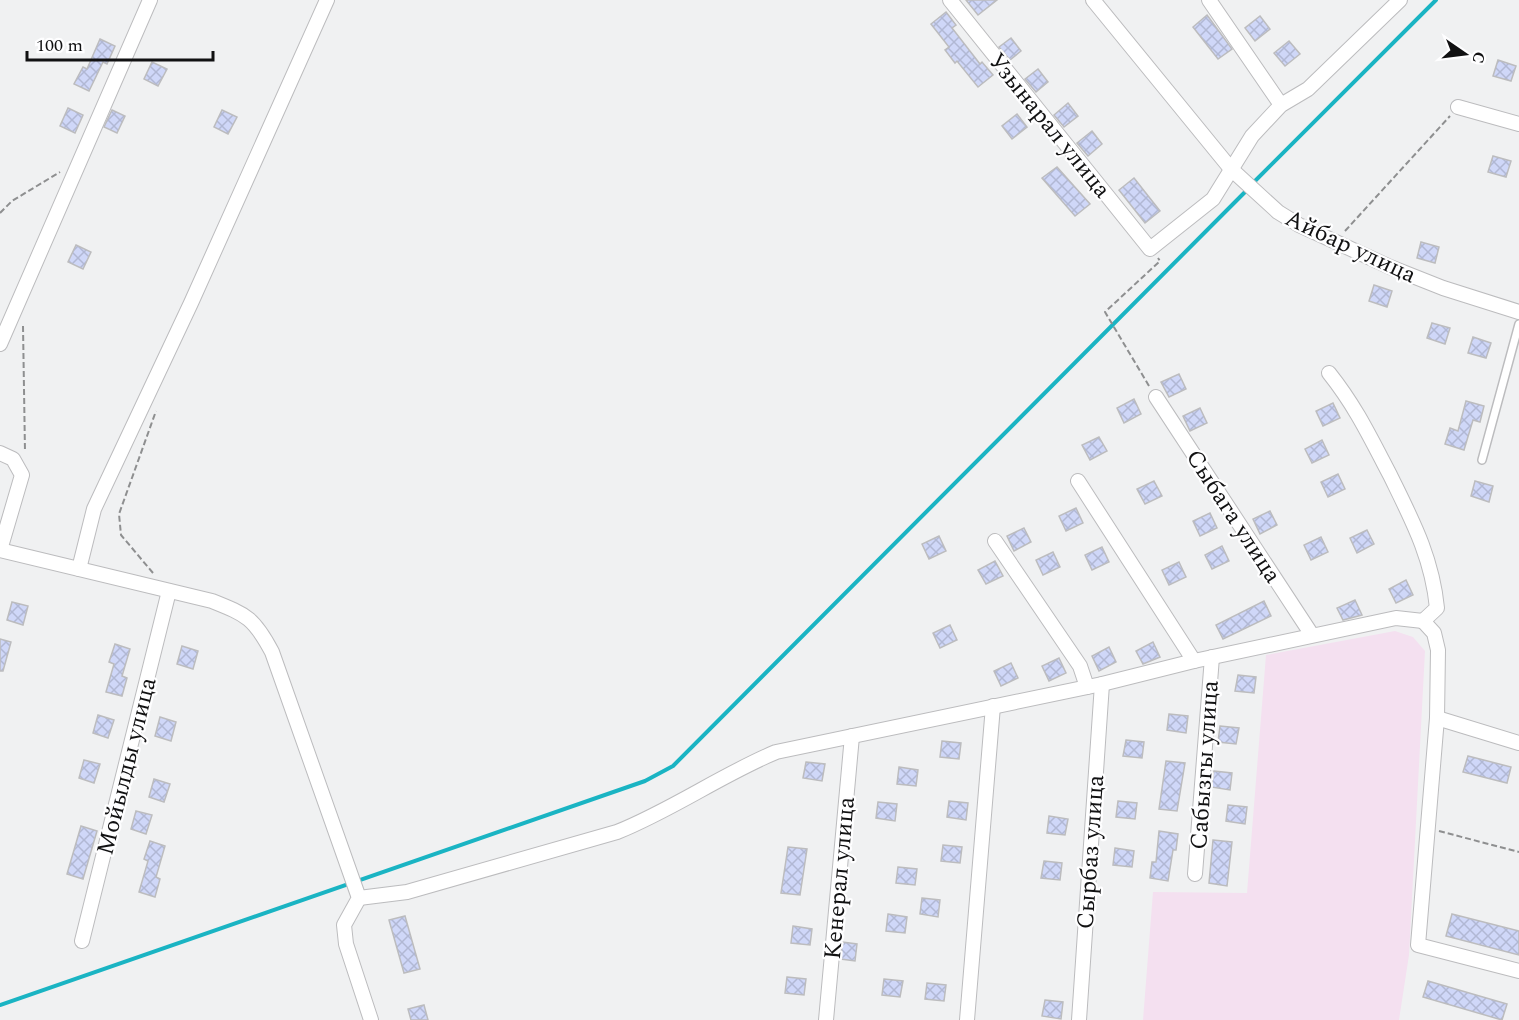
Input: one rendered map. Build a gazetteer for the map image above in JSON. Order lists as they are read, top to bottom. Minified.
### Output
{"streets":{"street":["Узынарал улица","Айбар улица","Сыбага улица","Сабызгы улица","Мойылды улица","Сырбаз улица","Кенерал улица"]},"scale_bar":"100 m","north":"right"}
